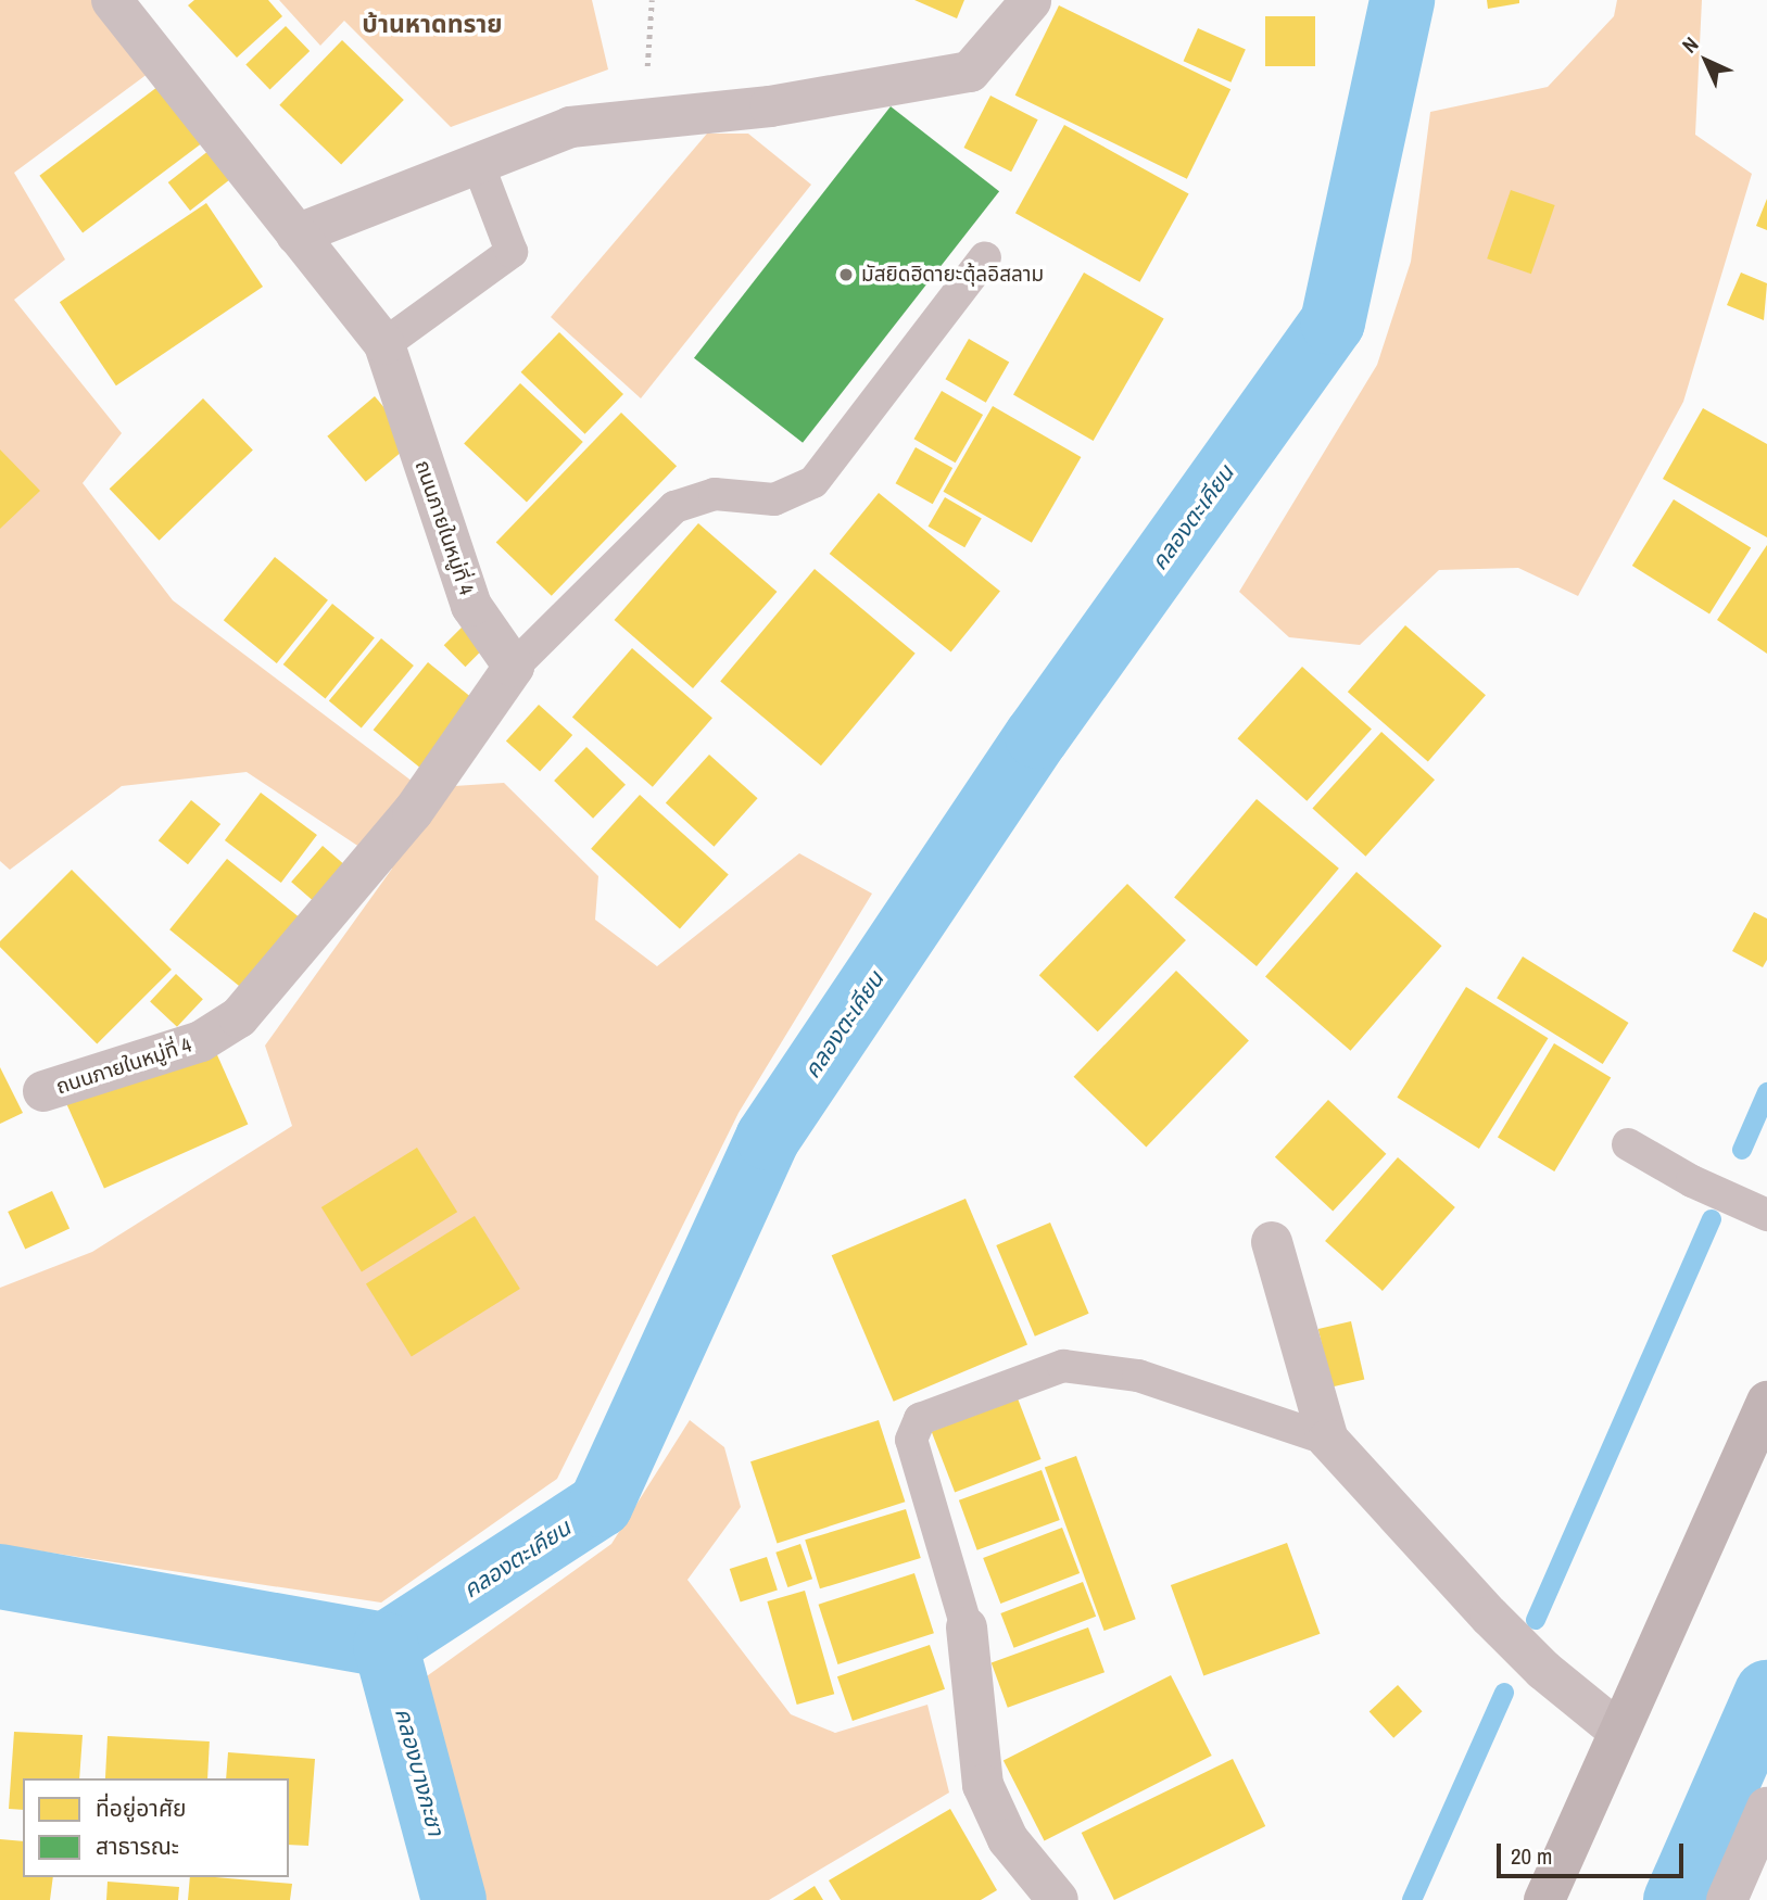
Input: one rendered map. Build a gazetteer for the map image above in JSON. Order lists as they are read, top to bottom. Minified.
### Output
{"streets":{"street":["ถนนภายในหมู่ที่ 4"]},"districts":["บ้านหาดทราย"],"water":["คลองตะเคียน","คลองบางกะชา"],"places":["มัสยิดฮิดายะตุ้ลอิสลาม"],"legend":["ที่อยู่อาศัย","สาธารณะ"],"scale_bar":"20 m","north":"top left"}
